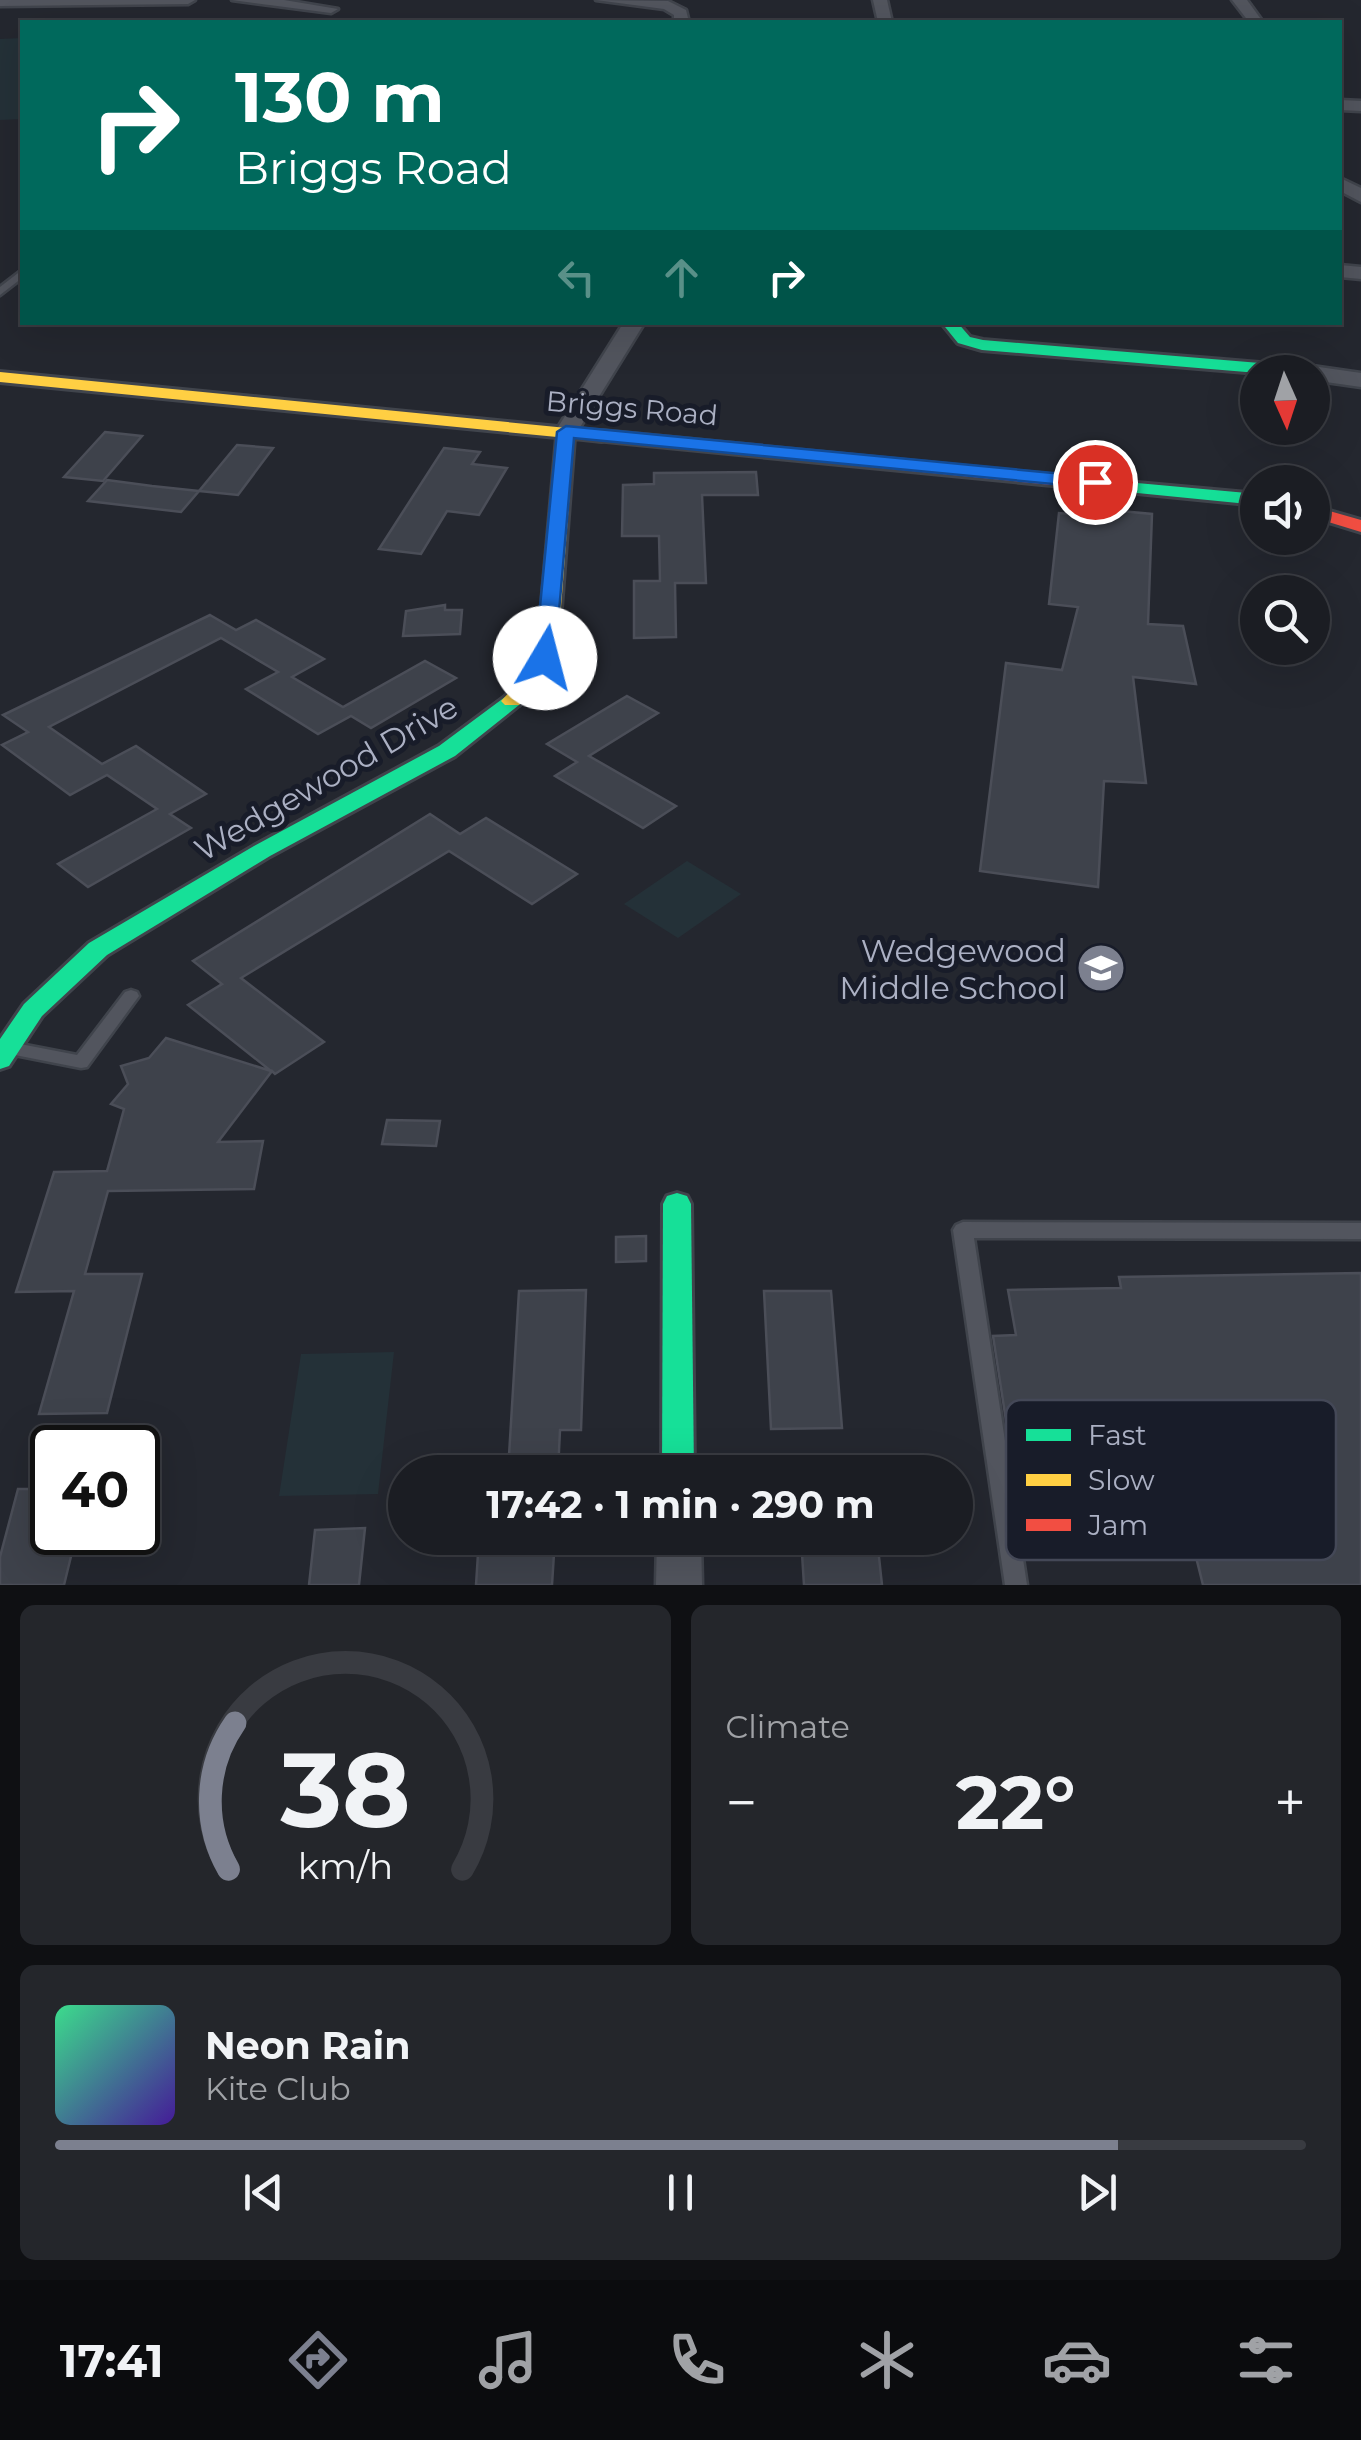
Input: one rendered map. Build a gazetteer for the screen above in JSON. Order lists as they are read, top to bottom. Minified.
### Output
{"streets":{"street":["Briggs Road","Wedgewood Drive"]},"crossings":[["Briggs Road","Wedgewood Drive"]],"places":{"school or university":["Wedgewood Middle School"]},"legend":["Fast","Slow","Jam"],"north":"bottom","page":{"turn":["130 m","Briggs Road"],"limit":"40","trip":"17:42 · 1 min · 290 m","tile":"Climate","heat":["−","22°","+"],"song":["Neon Rain","Kite Club"],"tabs":"17:41","gauge":["38","km/h"]}}
